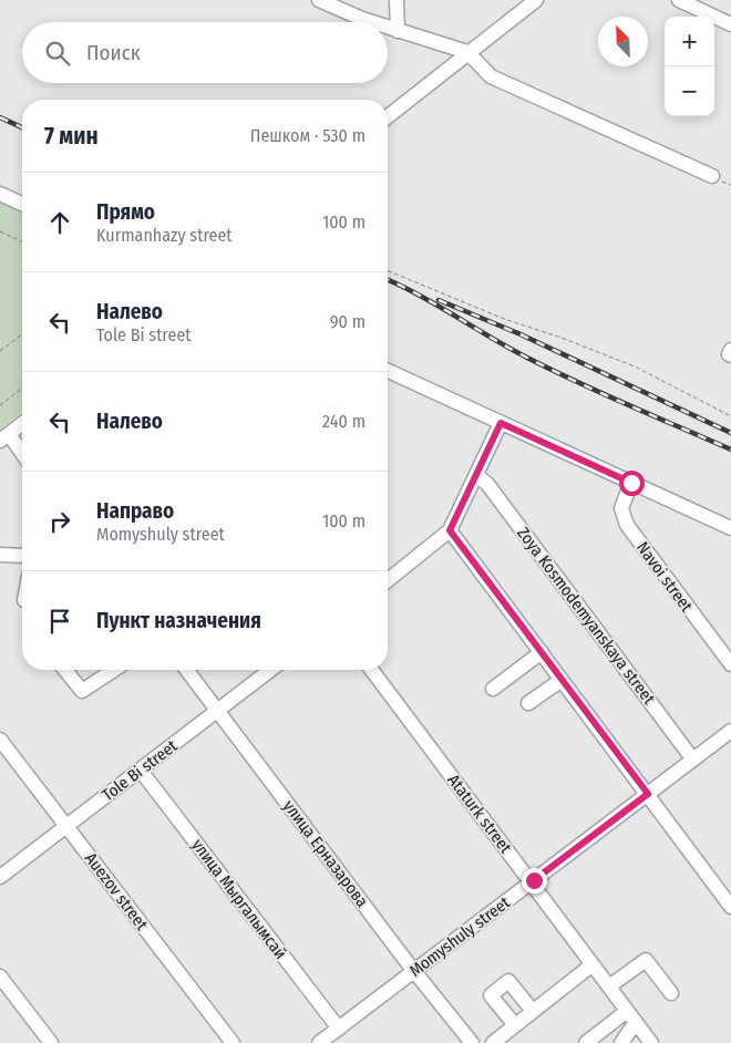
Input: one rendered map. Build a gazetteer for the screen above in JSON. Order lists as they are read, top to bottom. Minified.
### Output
{"streets":{"street":["Navoi street","Zoya Kosmodemyanskaya street","Tole Bi street","Ataturk street","улица Ерназарова","Auezov street","улица Мыргалымсай","Momyshuly street"]},"crossings":[["Zoya Kosmodemyanskaya street","Momyshuly street"],["Tole Bi street","улица Ерназарова"],["Tole Bi street","Auezov street"],["Tole Bi street","улица Мыргалымсай"],["Ataturk street","Momyshuly street"],["улица Ерназарова","Momyshuly street"],["улица Мыргалымсай","Momyshuly street"]],"north":"top left","page":{"map_buttons":["+","−"],"search":"Поиск","heading":["7 мин","Пешком · 530 m"],"list":[["Прямо","Kurmanhazy street","100 m"],["Налево","Tole Bi street","90 m"],["Налево","240 m"],["Направо","Momyshuly street","100 m"],"Пункт назначения"]}}
